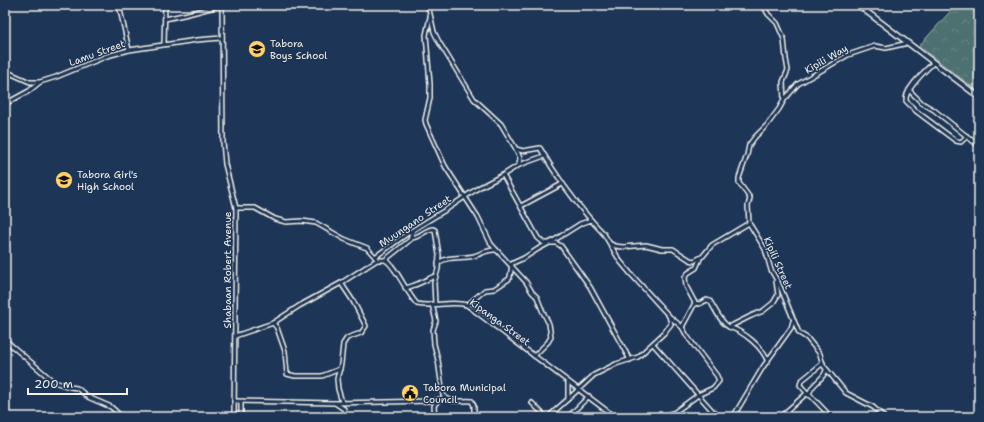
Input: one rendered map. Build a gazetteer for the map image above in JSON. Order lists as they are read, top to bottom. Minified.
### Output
{"streets":{"street":["Lamu Street","Kipili Way","Muungano Street","Kipili Street","Shabaan Robert Avenue","Kipanga Street"]},"crossings":[["Lamu Street","Shabaan Robert Avenue"]],"places":{"school or university":["Tabora Boys School","Tabora Girl's High School"],"public building":["Tabora Municipal Council"]},"scale_bar":"200 m"}
